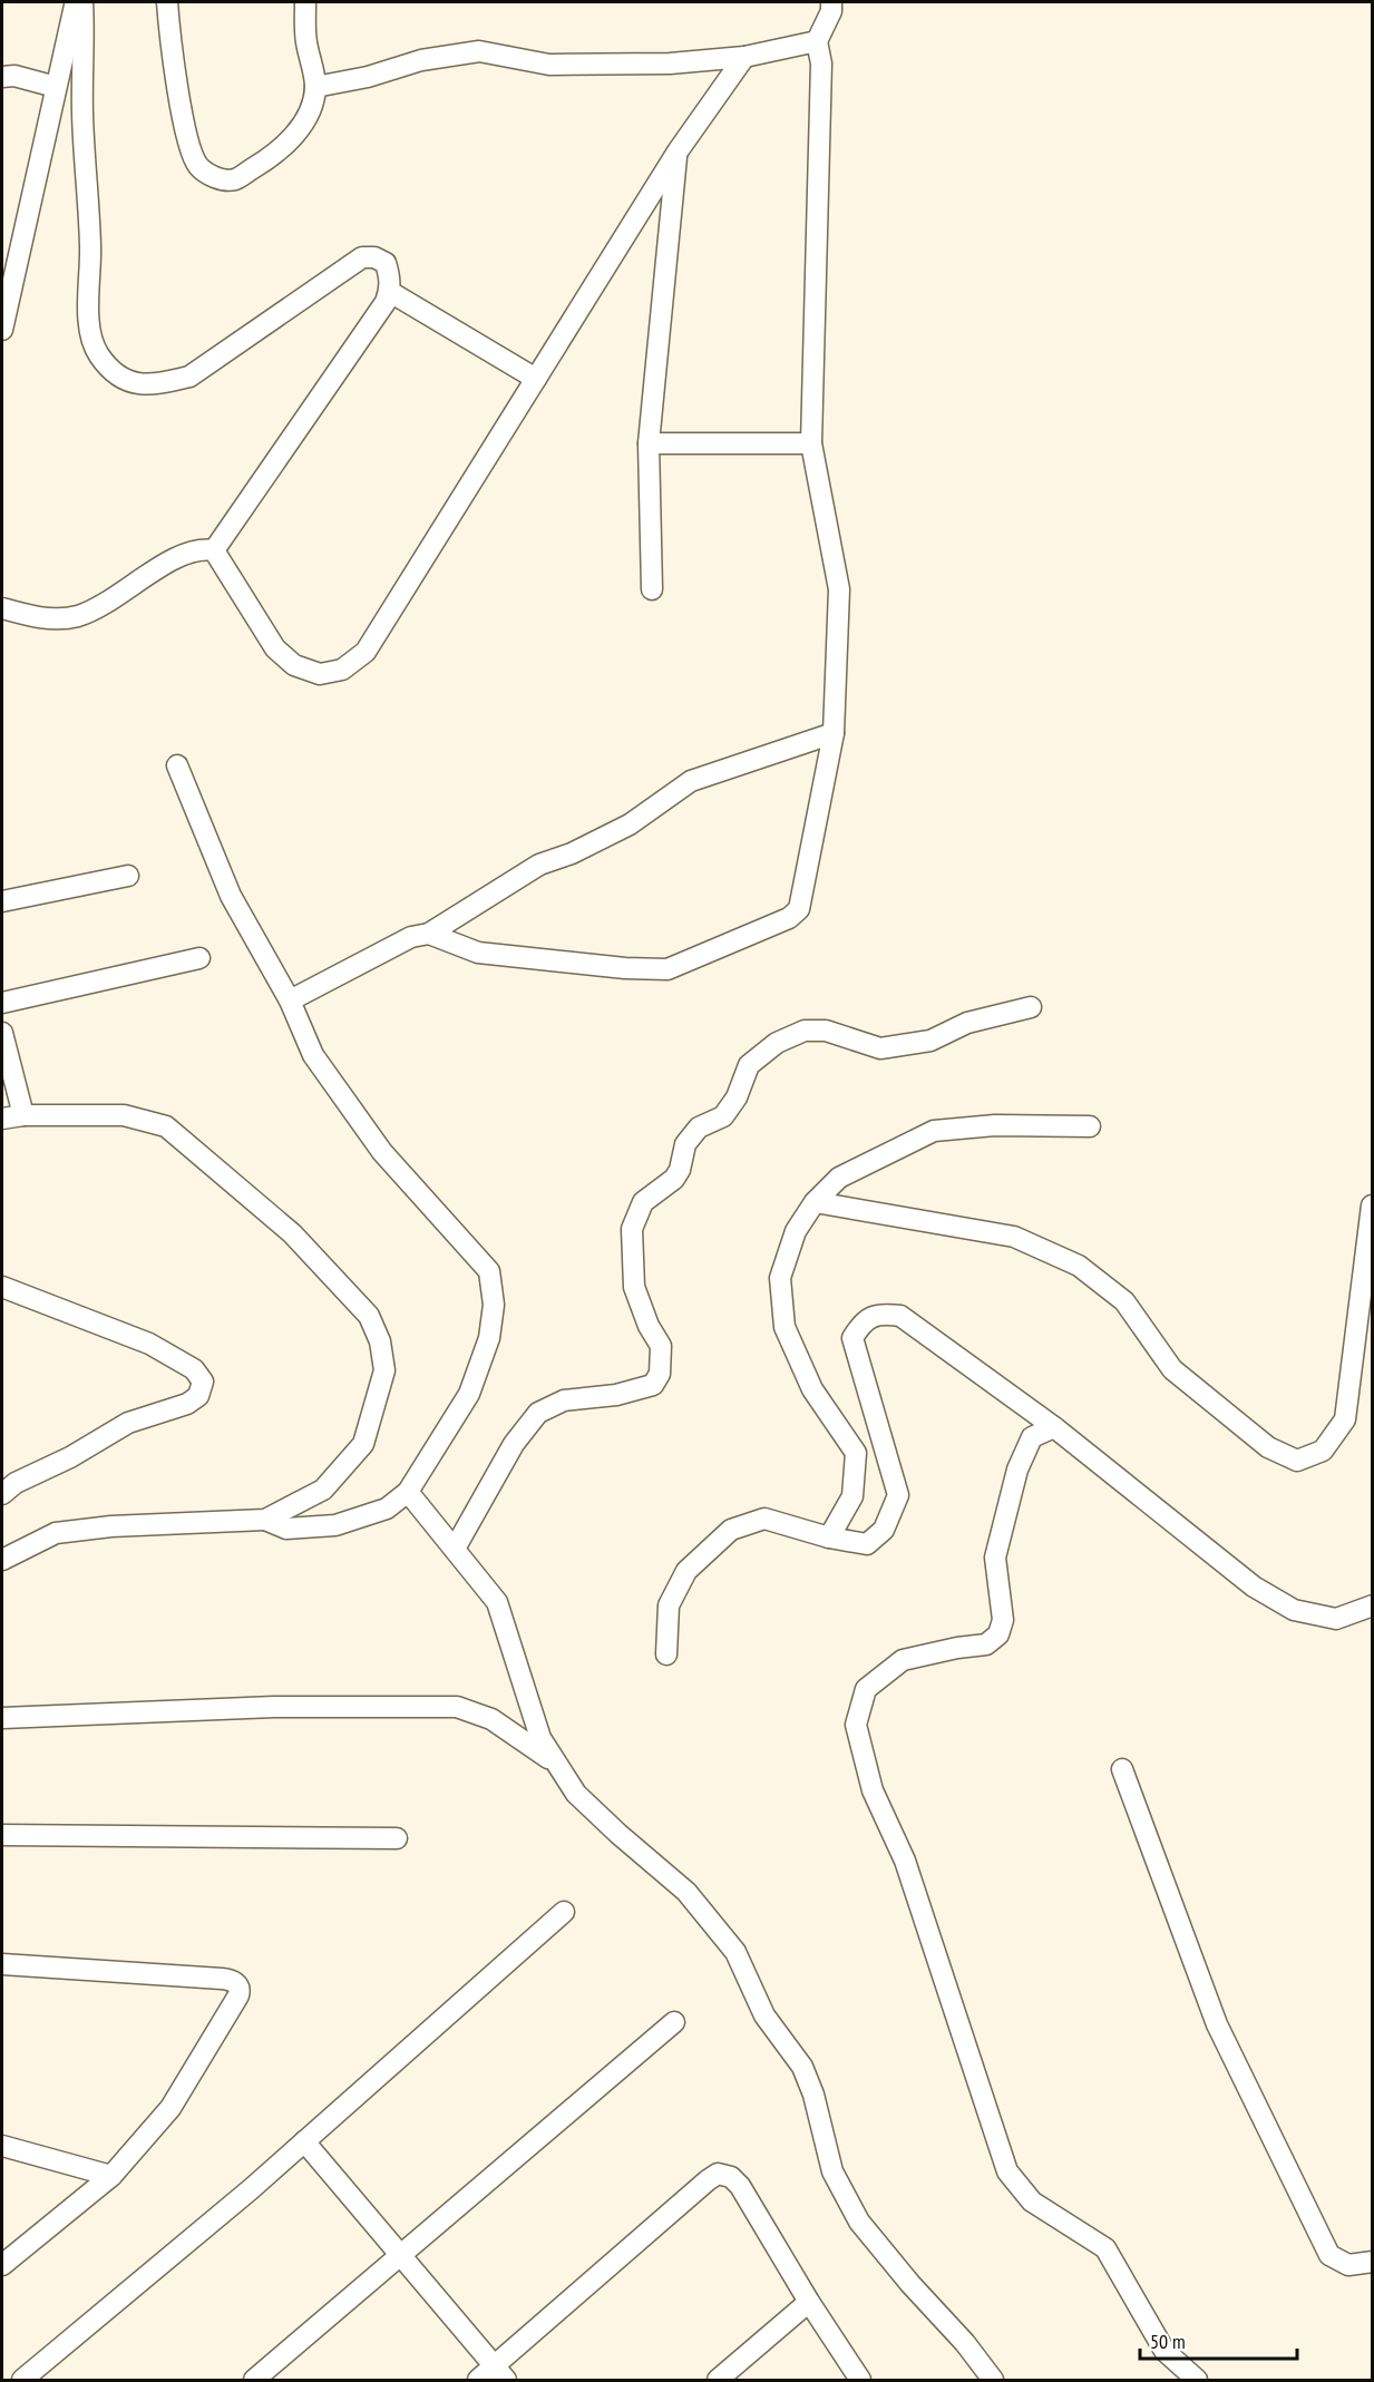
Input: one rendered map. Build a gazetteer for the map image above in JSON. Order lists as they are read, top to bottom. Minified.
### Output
{"scale_bar":"50 m"}
